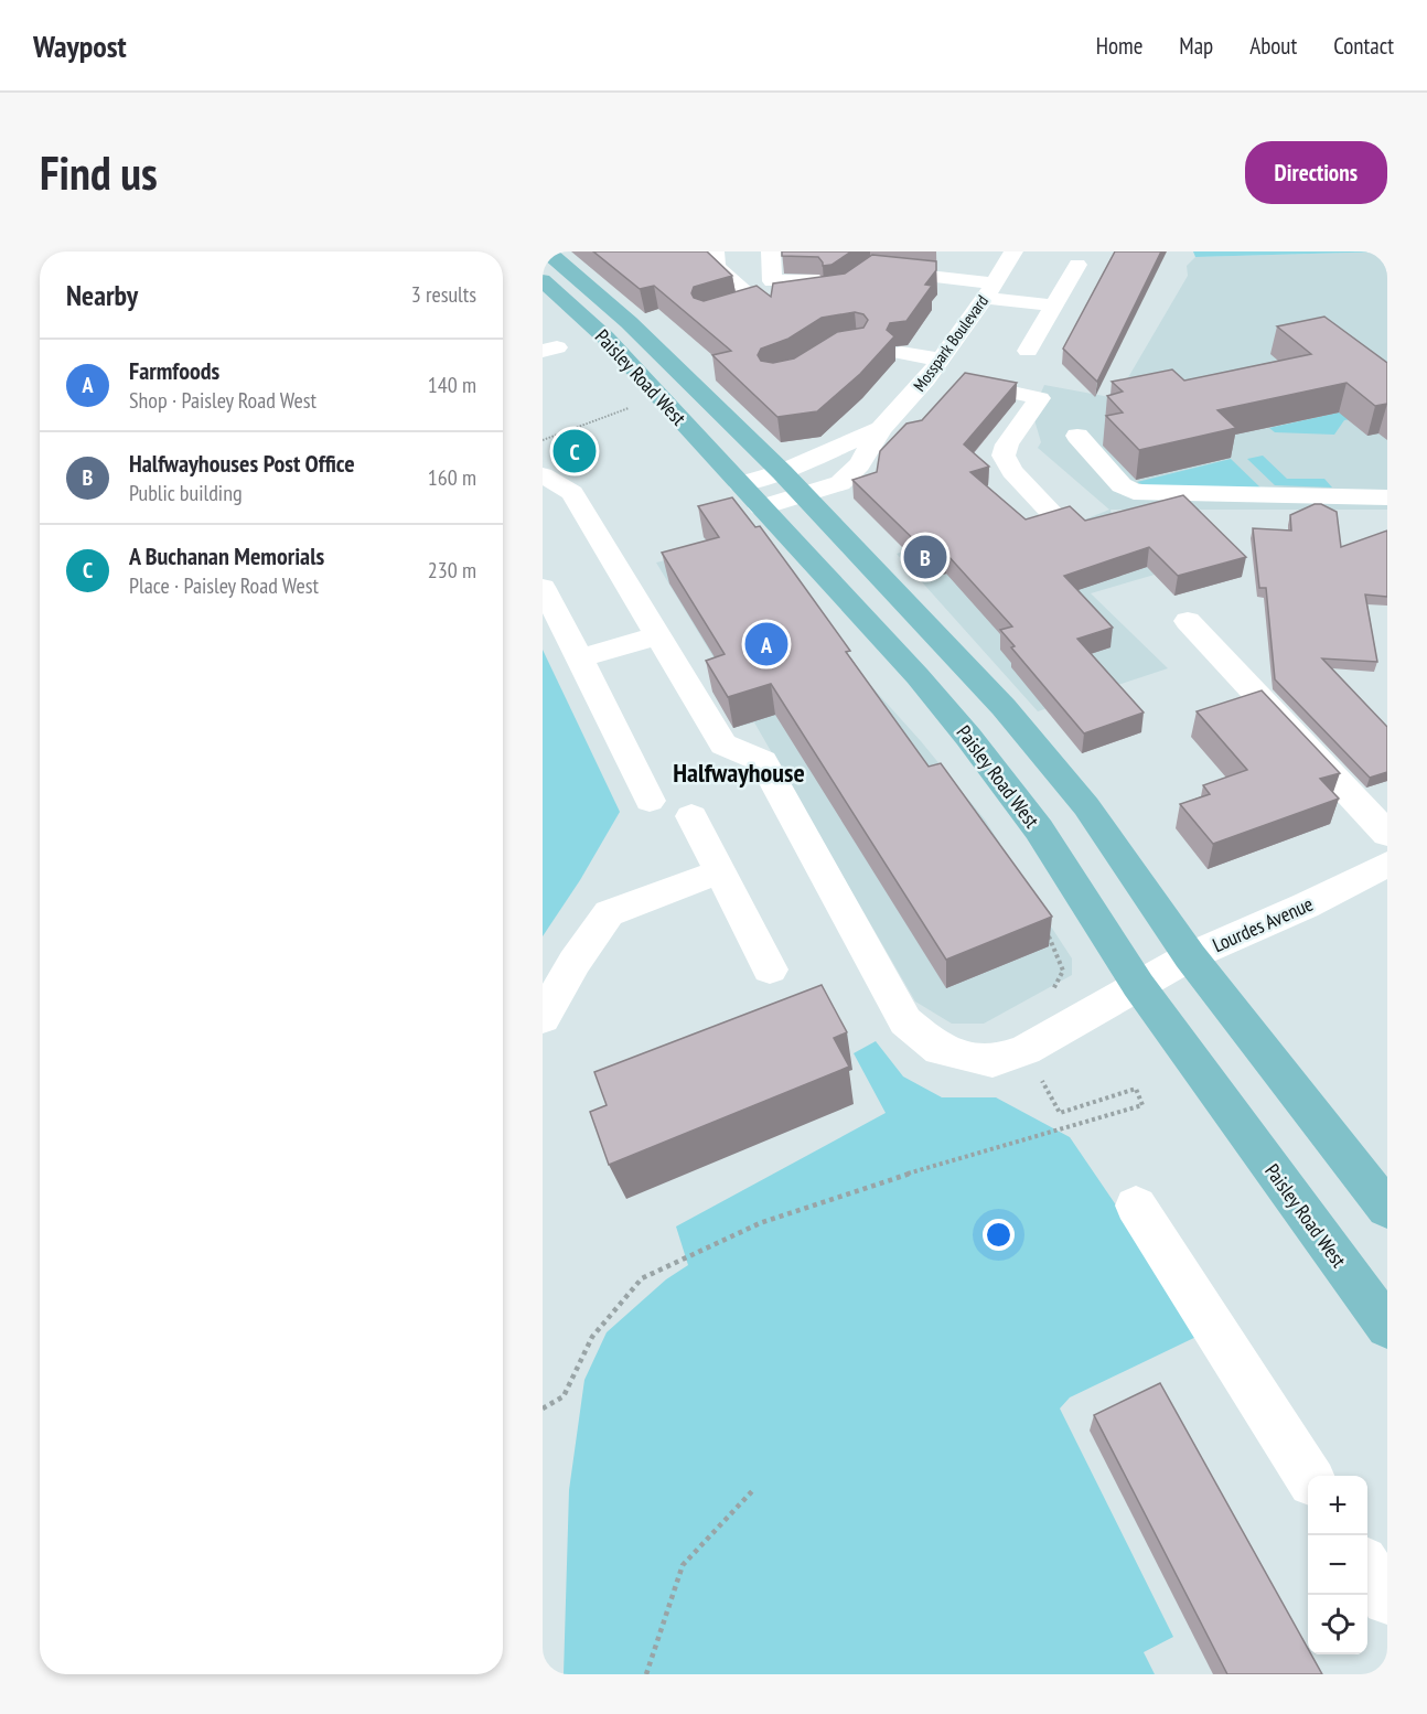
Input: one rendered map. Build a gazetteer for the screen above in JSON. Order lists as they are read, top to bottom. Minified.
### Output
{"streets":{"main road":["Paisley Road West"],"street":["Mosspark Boulevard","Lourdes Avenue"]},"crossings":[["Mosspark Boulevard","Paisley Road West"],["Paisley Road West","Lourdes Avenue"]],"districts":["Halfwayhouse"],"page":{"header":"Waypost","nav":["Home","Map","About","Contact"],"buttons":"Directions","title":"Find us","heading":["Nearby","3 results"],"list":[{"mark":"A","name":"Farmfoods","note":"Shop · Paisley Road West","value":"140 m"},{"mark":"B","name":"Halfwayhouses Post Office","note":"Public building","value":"160 m"},{"mark":"C","name":"A Buchanan Memorials","note":"Place · Paisley Road West","value":"230 m"}],"pins":["C","B","A"],"map_buttons":["+","−"]}}
